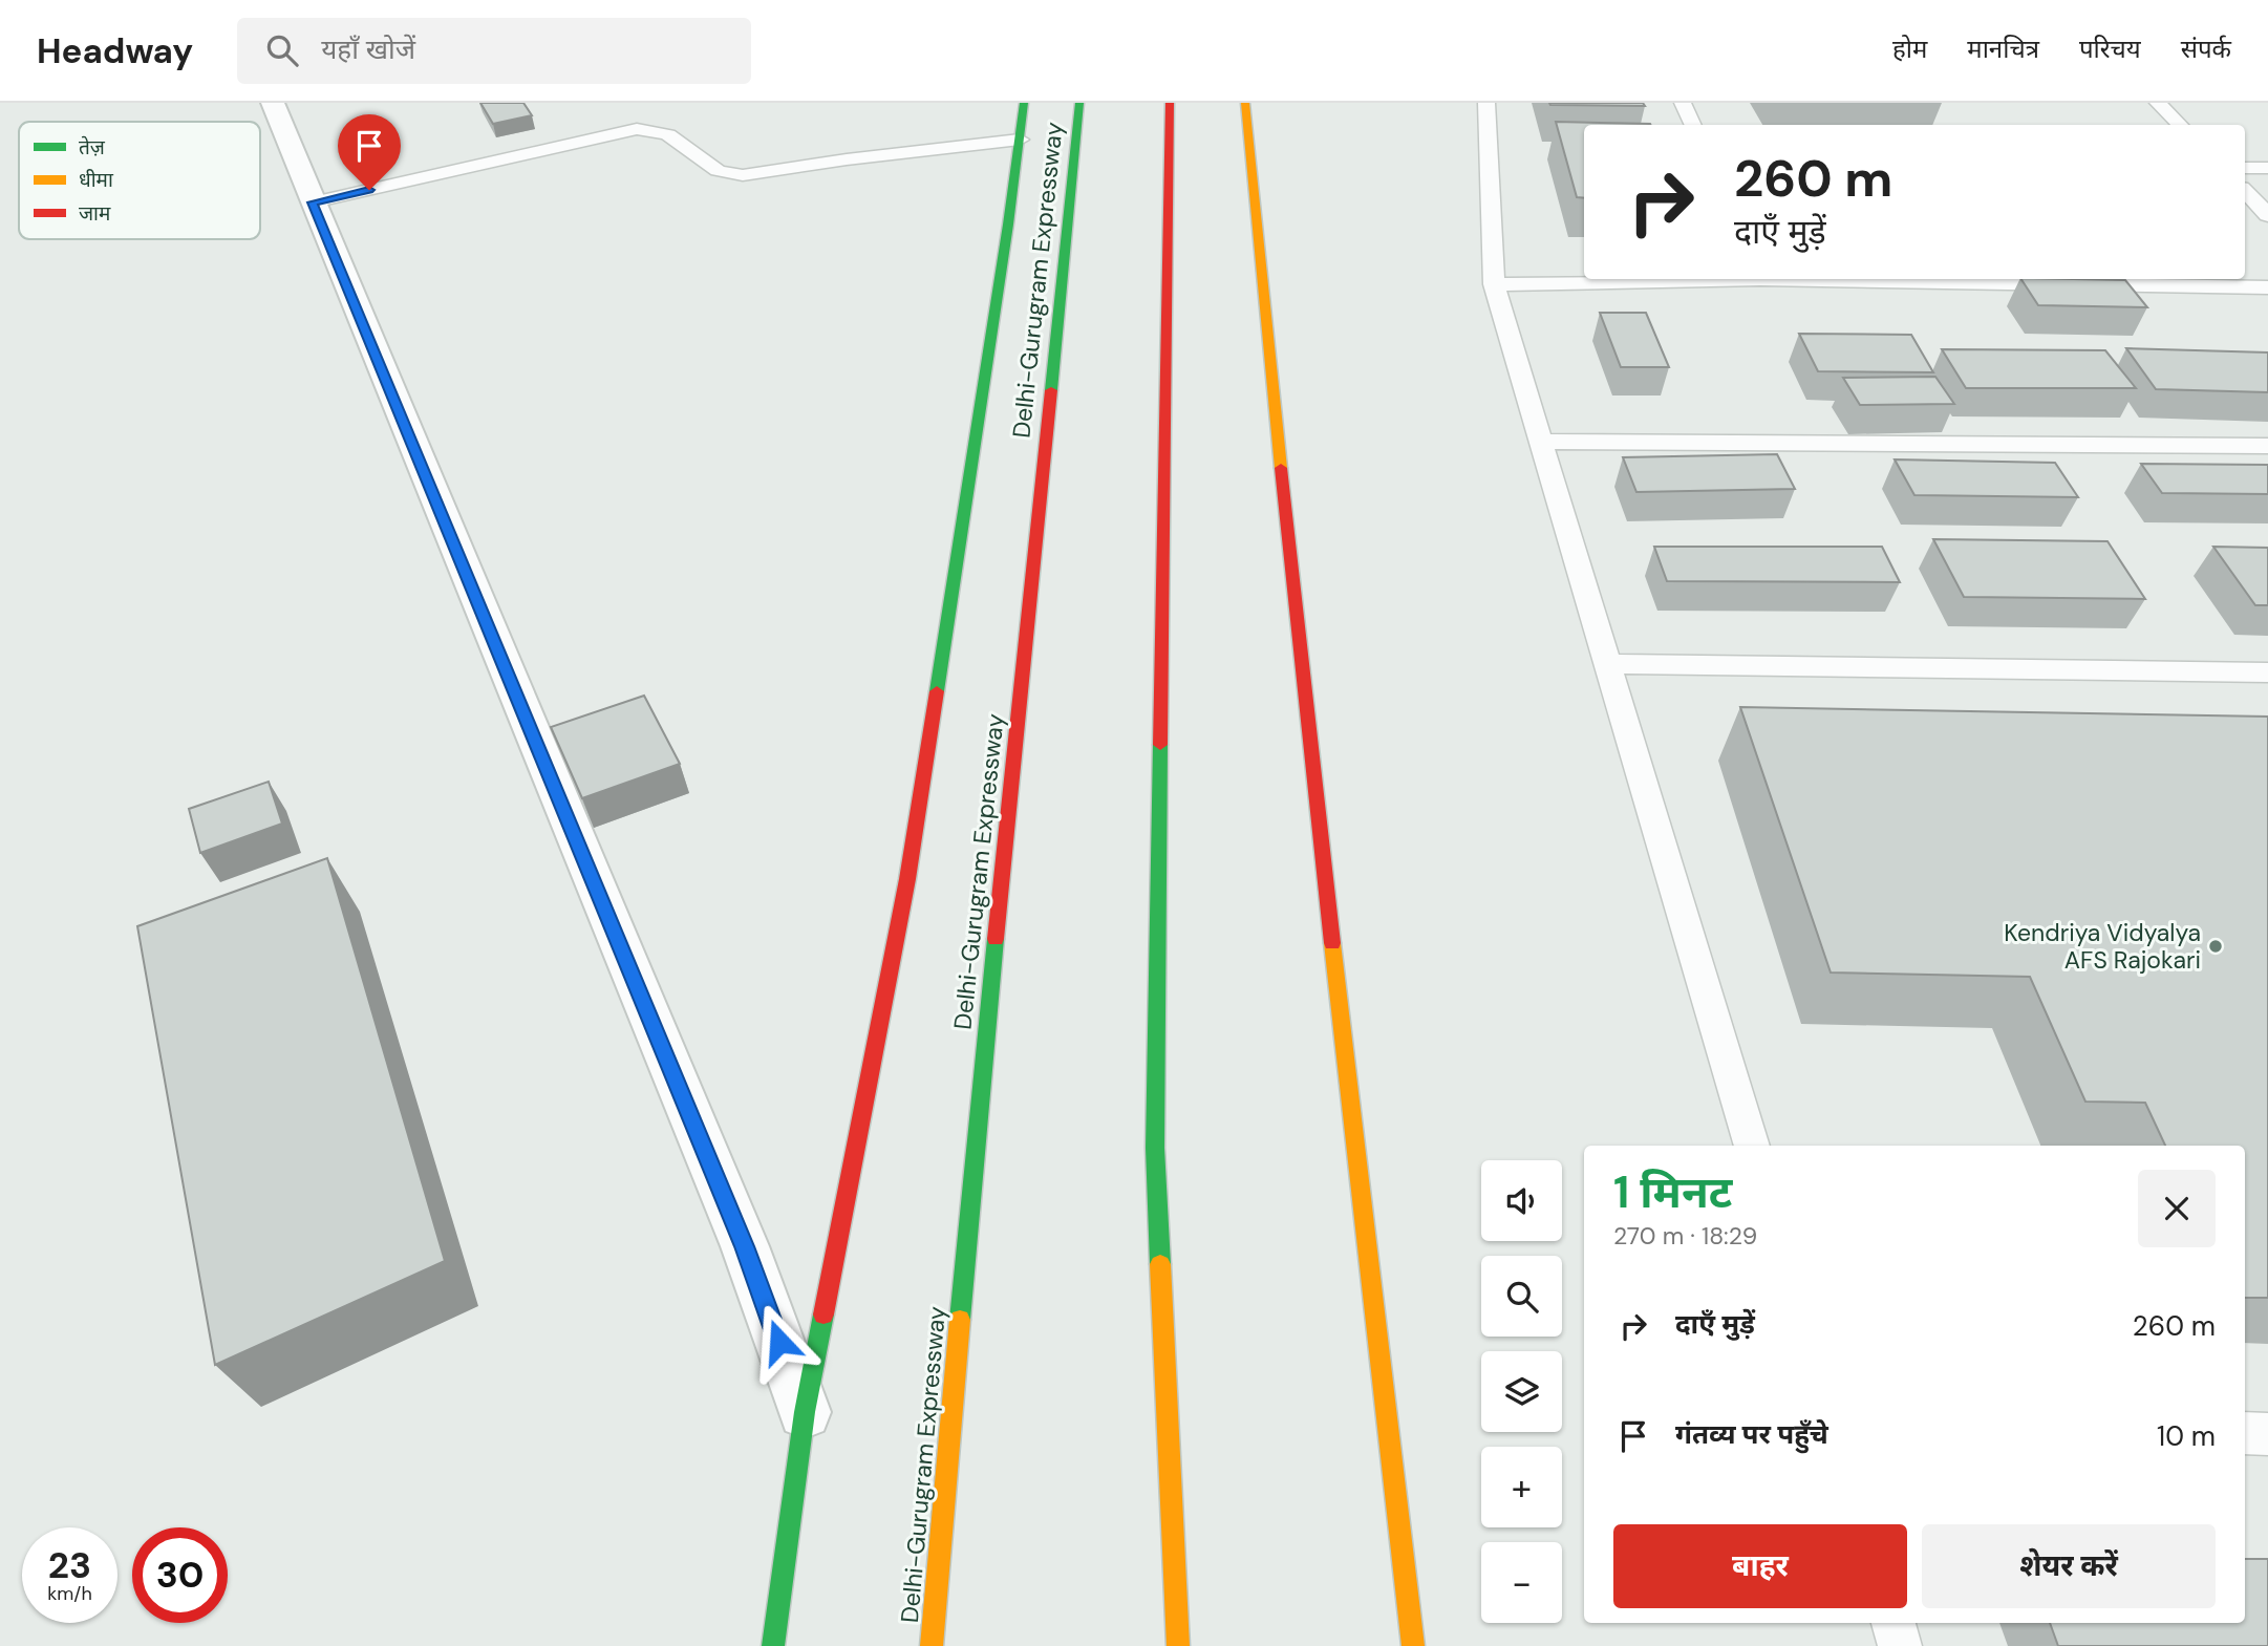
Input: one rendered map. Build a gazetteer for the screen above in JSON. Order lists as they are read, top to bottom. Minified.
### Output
{"streets":{"main road":["Delhi-Gurugram Expressway"]},"places":["Kendriya Vidyalya AFS Rajokari"],"legend":["तेज़","धीमा","जाम"],"page":{"header":"Headway","search":"यहाँ खोजें","nav":["होम","मानचित्र","परिचय","संपर्क"],"turn":["260 m","दाएँ मुड़ें"],"heading":["1 मिनट","270 m · 18:29"],"map_buttons":["+","−"],"list":[{"name":"दाएँ मुड़ें","value":"260 m"},{"name":"गंतव्य पर पहुँचे","value":"10 m"}],"buttons":["बाहर","शेयर करें"],"speed":"23 km/h","limit":"30"}}
